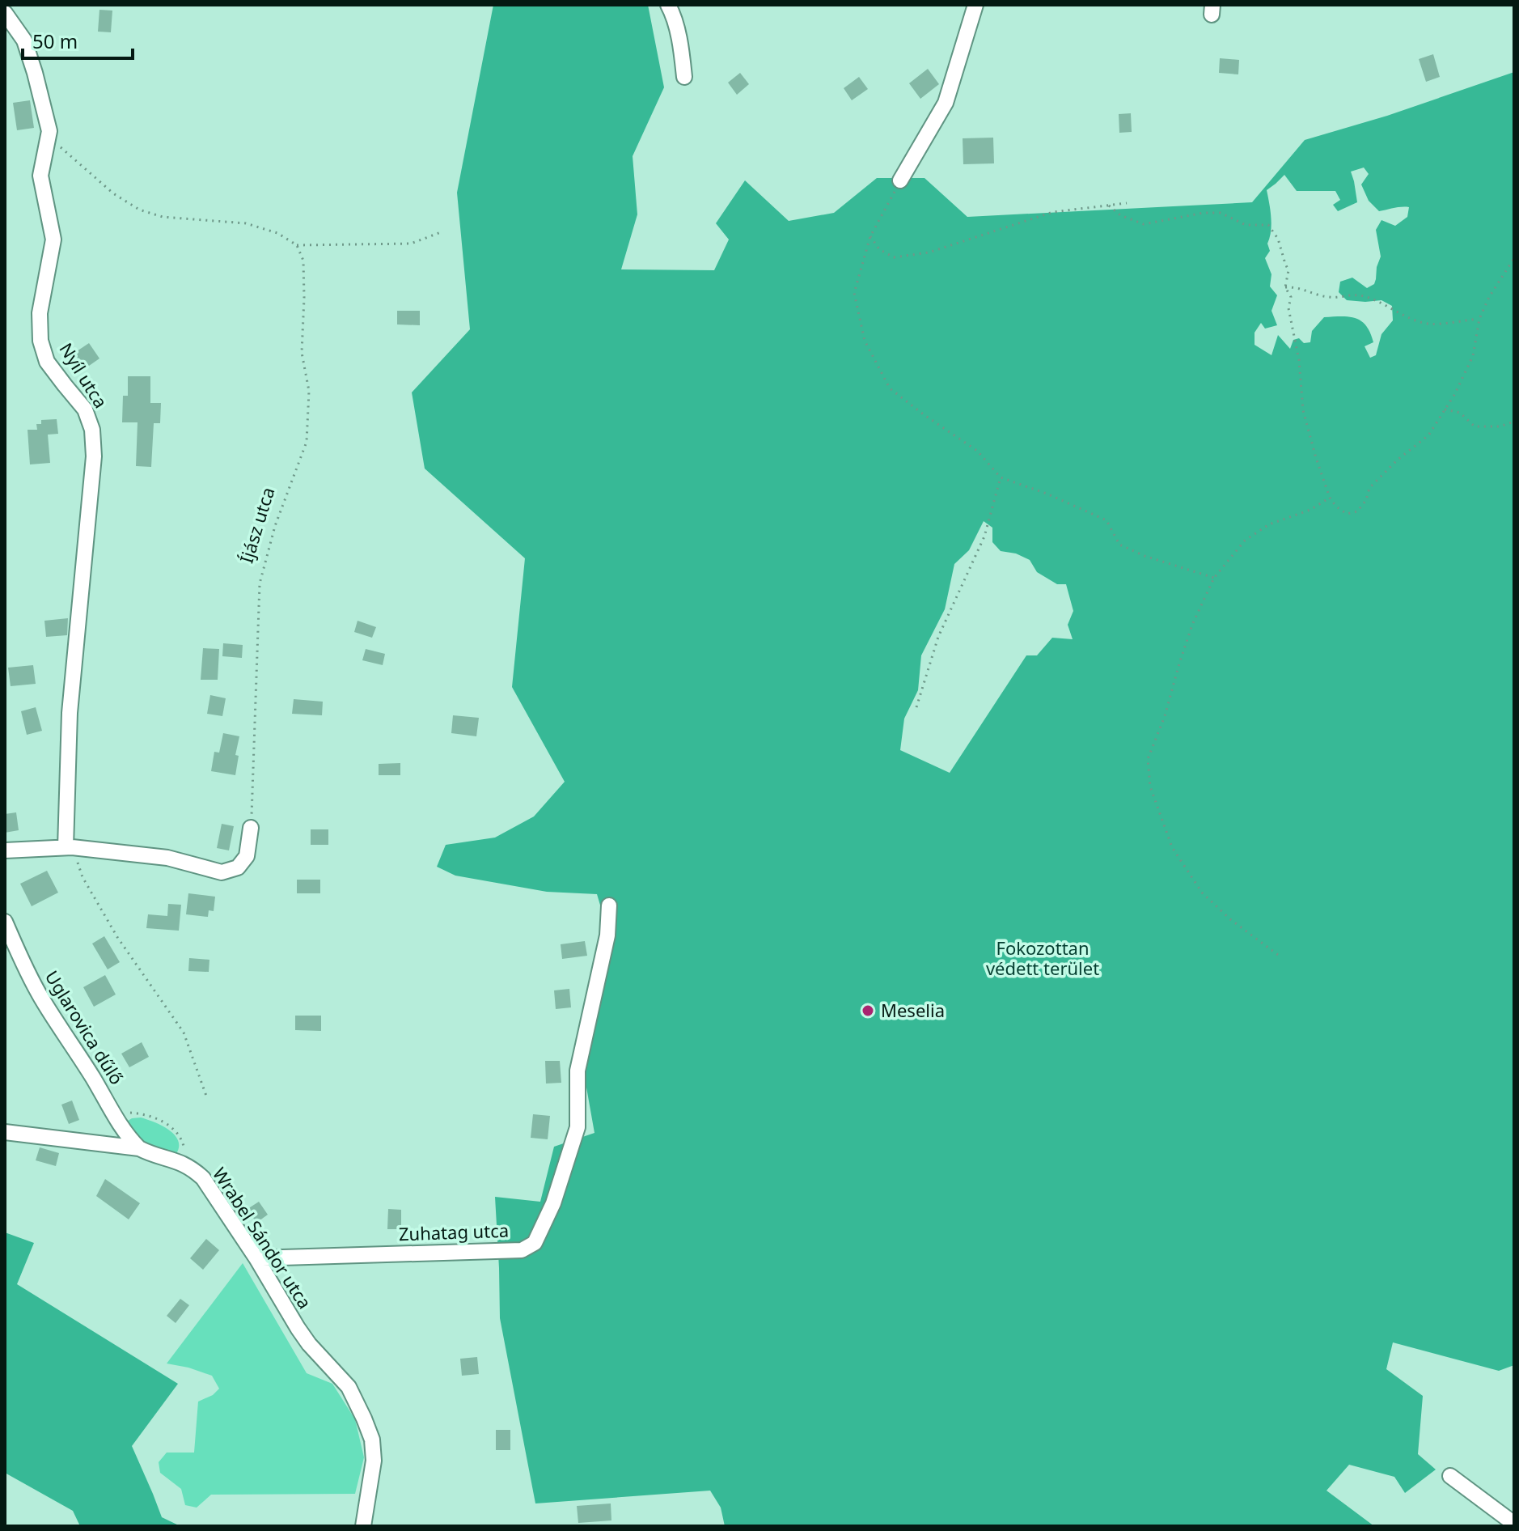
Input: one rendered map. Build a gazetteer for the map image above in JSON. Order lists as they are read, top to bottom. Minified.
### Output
{"streets":{"street":["Nyíl utca","Uglarovica dűlő","Zuhatag utca","Wrabel Sándor utca"],"path":["Íjász utca"]},"crossings":[["Uglarovica dűlő","Wrabel Sándor utca"],["Zuhatag utca","Wrabel Sándor utca"]],"parks":["Fokozottan védett terület"],"places":["Meselia"],"scale_bar":"50 m"}
